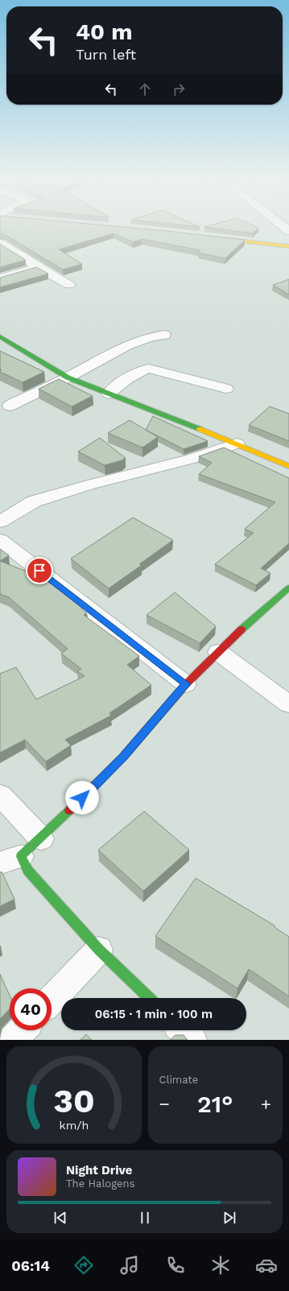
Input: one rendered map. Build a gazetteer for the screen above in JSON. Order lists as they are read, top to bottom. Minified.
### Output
{"page":{"turn":["40 m","Turn left"],"limit":"40","trip":"06:15 · 1 min · 100 m","tile":"Climate","heat":["−","21°","+"],"song":["Night Drive","The Halogens"],"tabs":"06:14","gauge":["30","km/h"]}}
